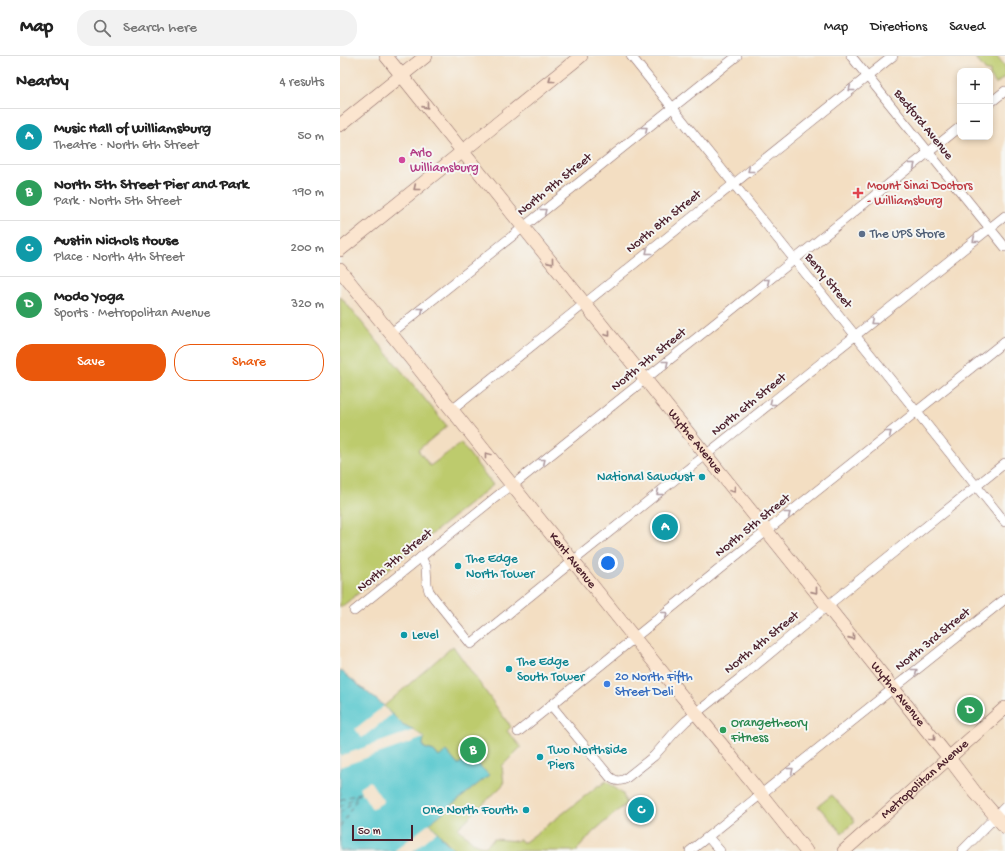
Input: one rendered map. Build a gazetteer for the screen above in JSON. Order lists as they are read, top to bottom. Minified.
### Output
{"streets":{"main road":["Wythe Avenue","Kent Avenue","Metropolitan Avenue"],"street":["Bedford Avenue","North 9th Street","North 8th Street","Berry Street","North 7th Street","North 6th Street","North 5th Street","North 3rd Street","North 4th Street"]},"crossings":[["Bedford Avenue","North 8th Street"],["Bedford Avenue","North 7th Street"],["Bedford Avenue","North 6th Street"],["North 9th Street","Berry Street"],["North 9th Street","Wythe Avenue"],["North 9th Street","Kent Avenue"],["North 8th Street","Berry Street"],["North 8th Street","Wythe Avenue"],["North 8th Street","Kent Avenue"],["Berry Street","North 7th Street"],["Berry Street","North 6th Street"],["Berry Street","North 5th Street"],["Berry Street","North 4th Street"],["North 7th Street","North 6th Street"],["North 7th Street","Wythe Avenue"],["North 7th Street","Kent Avenue"],["North 6th Street","Wythe Avenue"],["North 6th Street","Kent Avenue"],["Wythe Avenue","North 5th Street"],["Wythe Avenue","North 3rd Street"],["Wythe Avenue","North 4th Street"],["Wythe Avenue","Metropolitan Avenue"],["North 5th Street","Kent Avenue"],["North 5th Street","North 4th Street"],["Kent Avenue","North 3rd Street"],["Kent Avenue","North 4th Street"]],"one_way":["North 9th Street","North 8th Street","North 7th Street","North 6th Street","Wythe Avenue","North 5th Street","North 3rd Street"],"places":{"other":["Arlo Williamsburg","The UPS Store","National Sawdust","The Edge North Tower","Level","The Edge South Tower","20 North Fifth Street Deli","Orangetheory Fitness","Two Northside Piers","One North Fourth"],"health":["Mount Sinai Doctors - Williamsburg"]},"scale_bar":"50 m","page":{"header":"Map","search":"Search here","nav":["Map","Directions","Saved"],"heading":["Nearby","4 results"],"map_buttons":["+","−"],"list":[{"mark":"A","name":"Music Hall of Williamsburg","note":"Theatre · North 6th Street","value":"50 m"},{"mark":"B","name":"North 5th Street Pier and Park","note":"Park · North 5th Street","value":"190 m"},{"mark":"C","name":"Austin Nichols House","note":"Place · North 4th Street","value":"200 m"},{"mark":"D","name":"Modo Yoga","note":"Sports · Metropolitan Avenue","value":"320 m"}],"buttons":["Save","Share"],"pins":["A","D","B","C"],"scale":"50 m"}}
